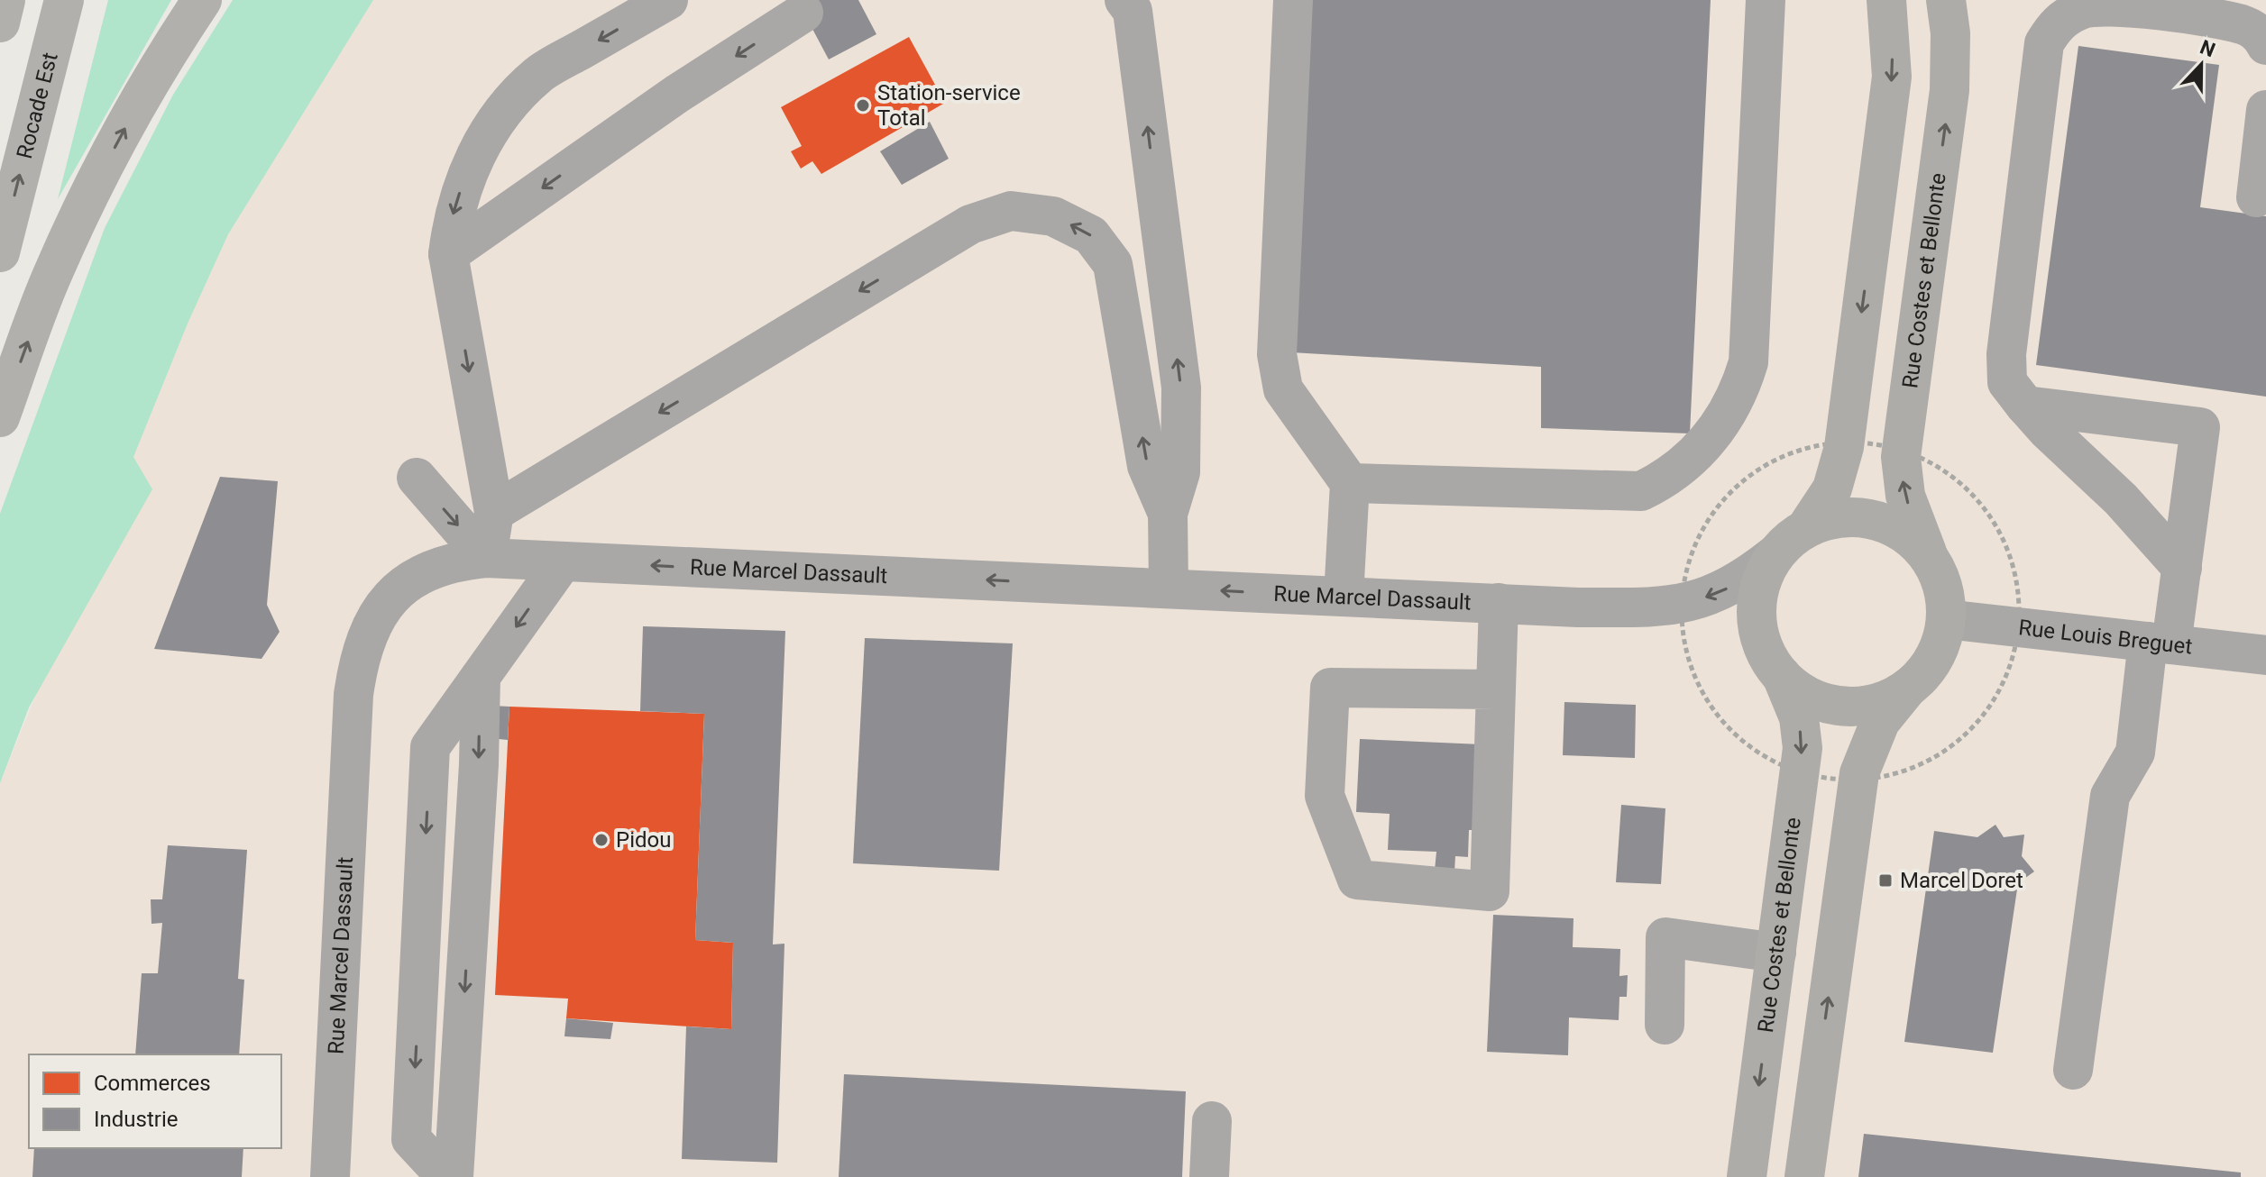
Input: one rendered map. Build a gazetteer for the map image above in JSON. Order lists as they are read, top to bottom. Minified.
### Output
{"streets":{"highway":["Rocade Est"],"main road":["Rue Costes et Bellonte"],"street":["Rue Marcel Dassault","Rue Louis Breguet"]},"crossings":[["Rue Costes et Bellonte","Rue Marcel Dassault"],["Rue Costes et Bellonte","Rue Louis Breguet"],["Rue Marcel Dassault","Rue Louis Breguet"]],"one_way":["Rue Marcel Dassault"],"places":{"other":["Station-service Total","Pidou"],"transit":["Marcel Doret"]},"legend":["Commerces","Industrie"],"north":"top"}
